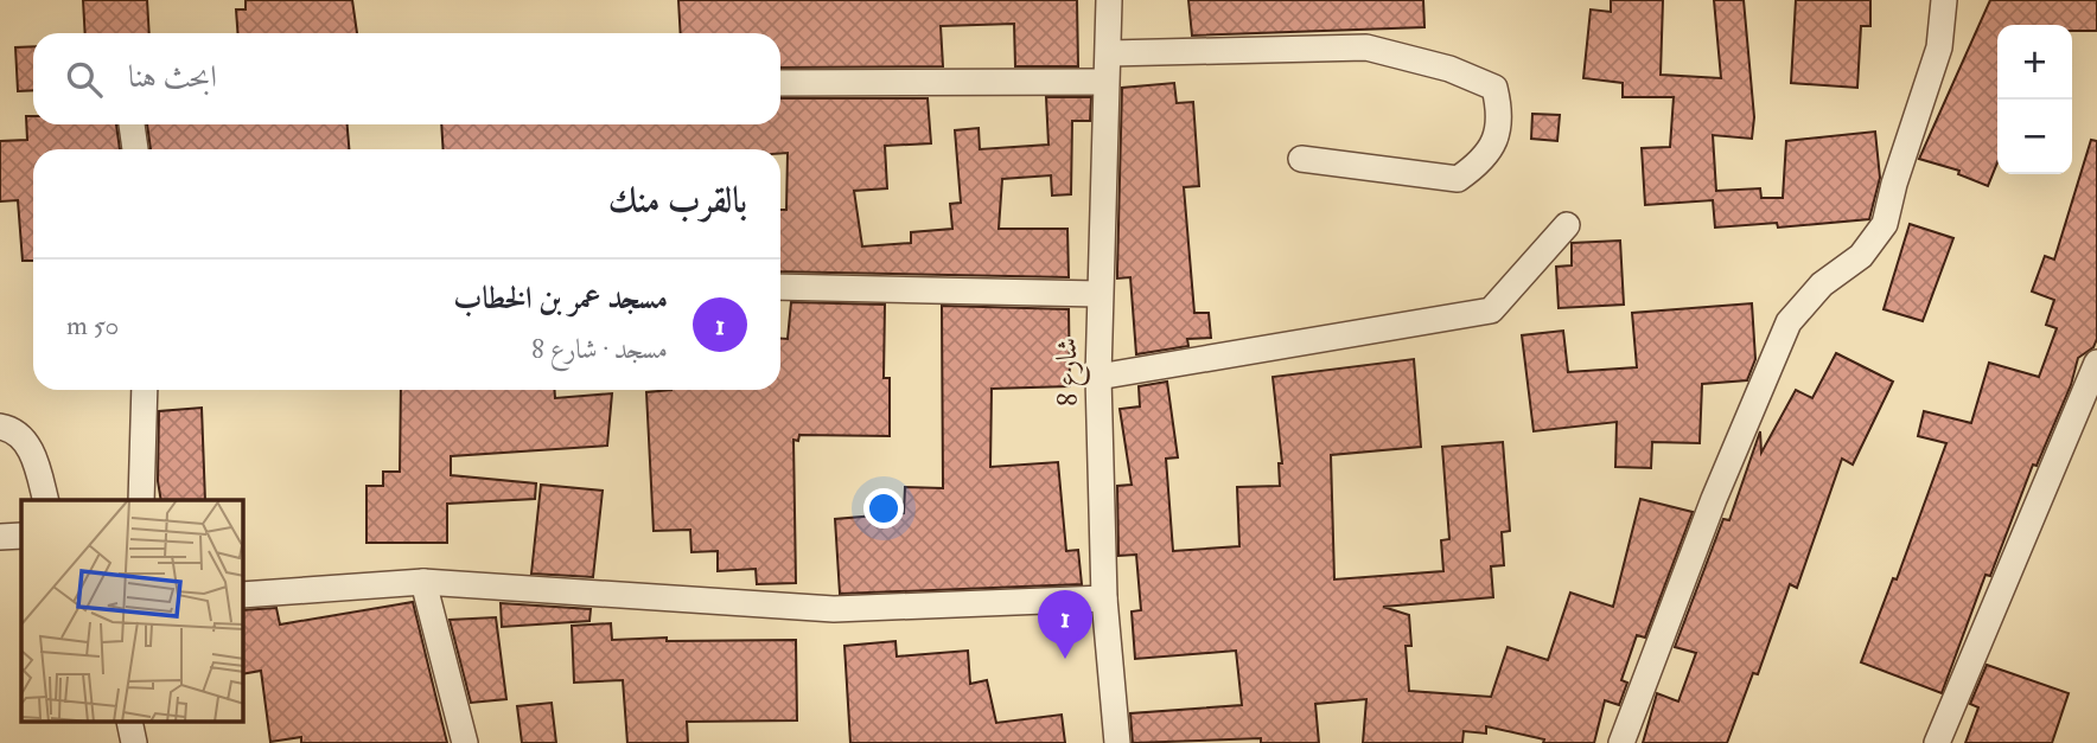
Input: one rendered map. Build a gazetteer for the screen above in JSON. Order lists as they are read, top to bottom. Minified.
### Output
{"streets":{"street":["شارع 8"]},"page":{"map_buttons":["+","−"],"search":"ابحث هنا","heading":"بالقرب منك","list":[{"mark":"1","name":"مسجد عمر بن الخطاب","note":"مسجد · شارع 8","value":"50 m"}],"pins":"1"}}
